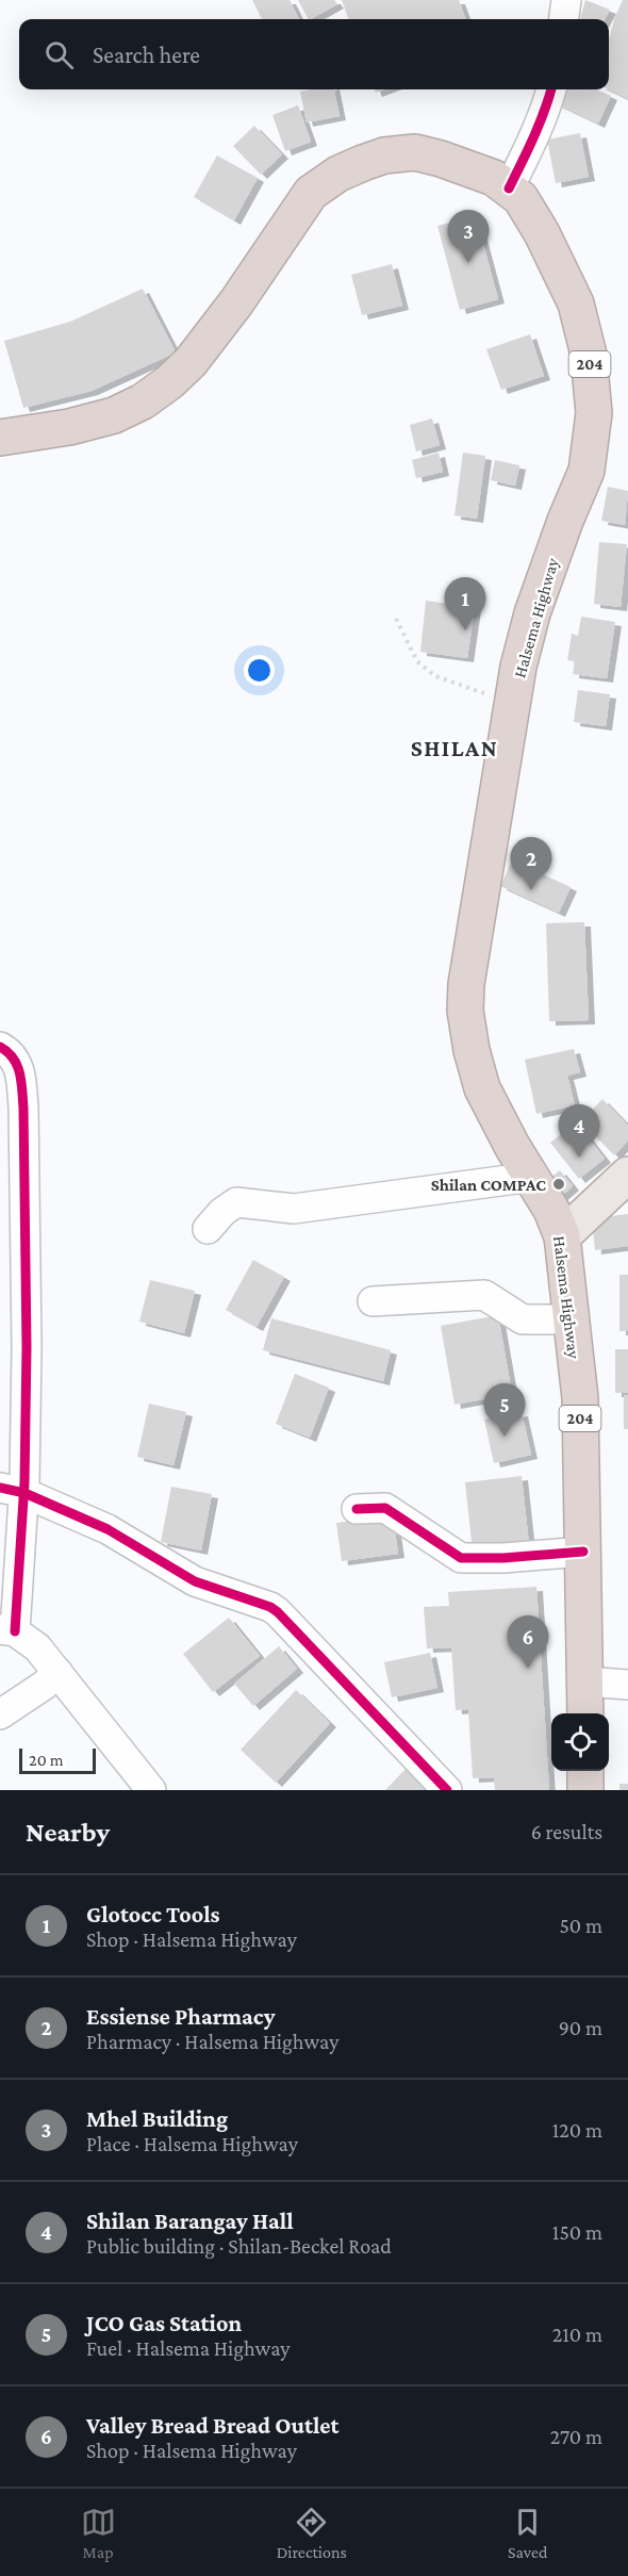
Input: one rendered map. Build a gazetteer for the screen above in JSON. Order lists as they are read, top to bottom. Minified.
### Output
{"streets":{"highway":["204","Halsema Highway"]},"districts":["SHILAN"],"places":["Shilan COMPAC"],"scale_bar":"20 m","page":{"search":"Search here","pins":["3","1","2","4","5","6"],"scale":"20 m","heading":["Nearby","6 results"],"list":[{"mark":"1","name":"Glotocc Tools","note":"Shop · Halsema Highway","value":"50 m"},{"mark":"2","name":"Essiense Pharmacy","note":"Pharmacy · Halsema Highway","value":"90 m"},{"mark":"3","name":"Mhel Building","note":"Place · Halsema Highway","value":"120 m"},{"mark":"4","name":"Shilan Barangay Hall","note":"Public building · Shilan-Beckel Road","value":"150 m"},{"mark":"5","name":"JCO Gas Station","note":"Fuel · Halsema Highway","value":"210 m"},{"mark":"6","name":"Valley Bread Bread Outlet","note":"Shop · Halsema Highway","value":"270 m"}],"nav":["Map","Directions","Saved"]}}
